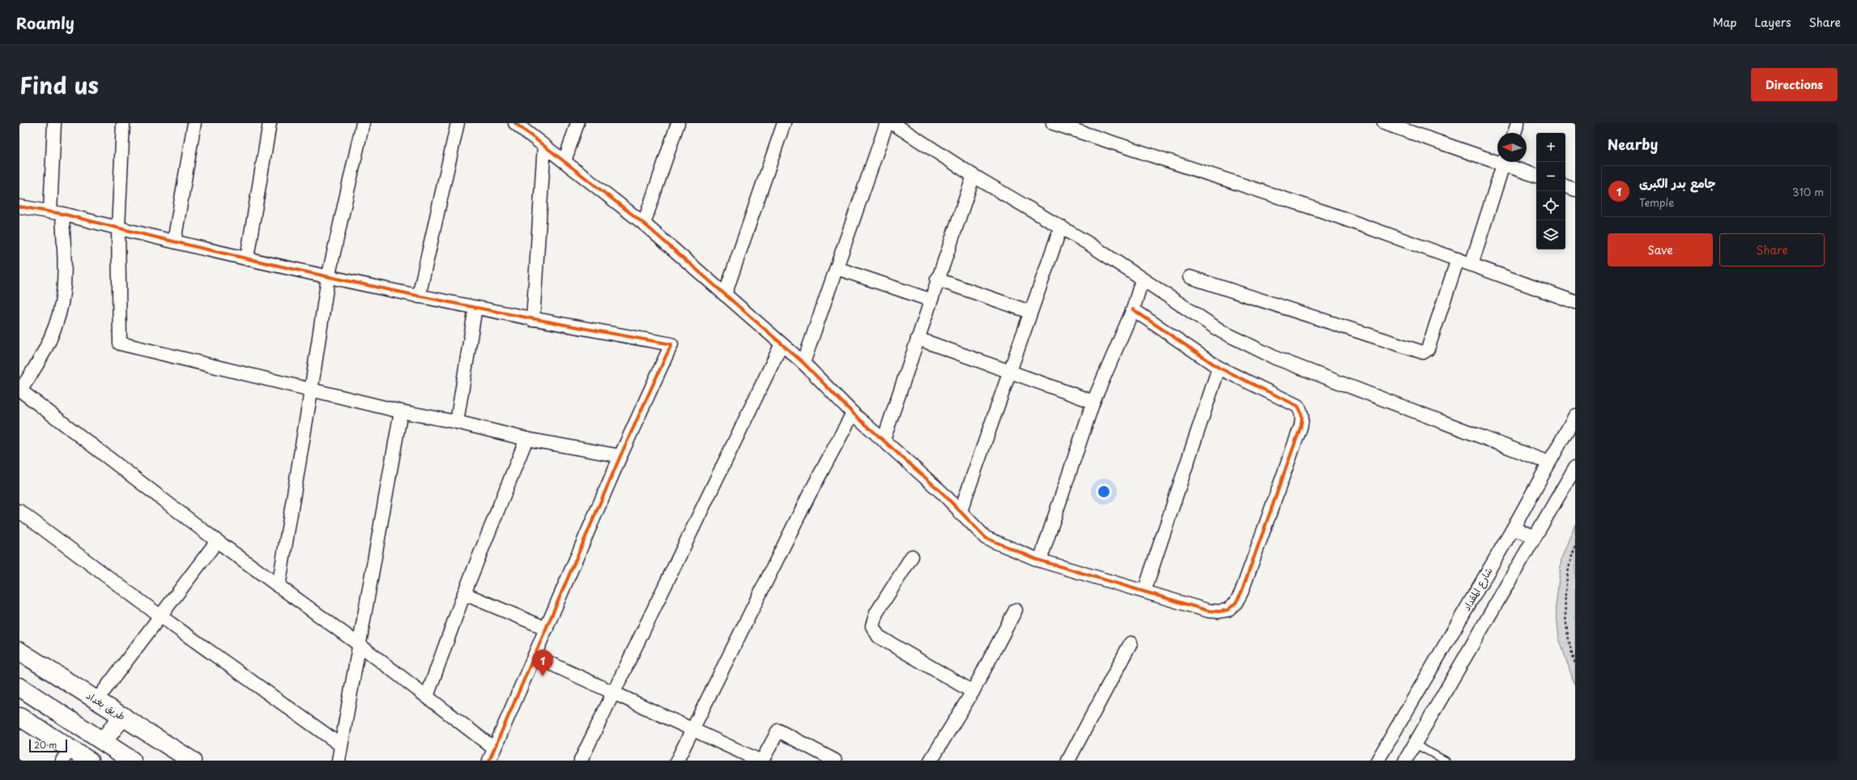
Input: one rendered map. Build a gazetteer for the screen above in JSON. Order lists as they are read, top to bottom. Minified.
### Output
{"streets":{"main road":["طريق بغداد"],"street":["شارع المقداد"]},"scale_bar":"20 m","north":"left","page":{"header":"Roamly","nav":["Map","Layers","Share"],"title":"Find us","buttons":["Directions",["Save","Share"]],"heading":"Nearby","map_buttons":["+","−"],"list":[{"mark":"1","name":"جامع بدر الكبرى","note":"Temple","value":"310 m"}],"pins":"1","scale":"20 m"}}
